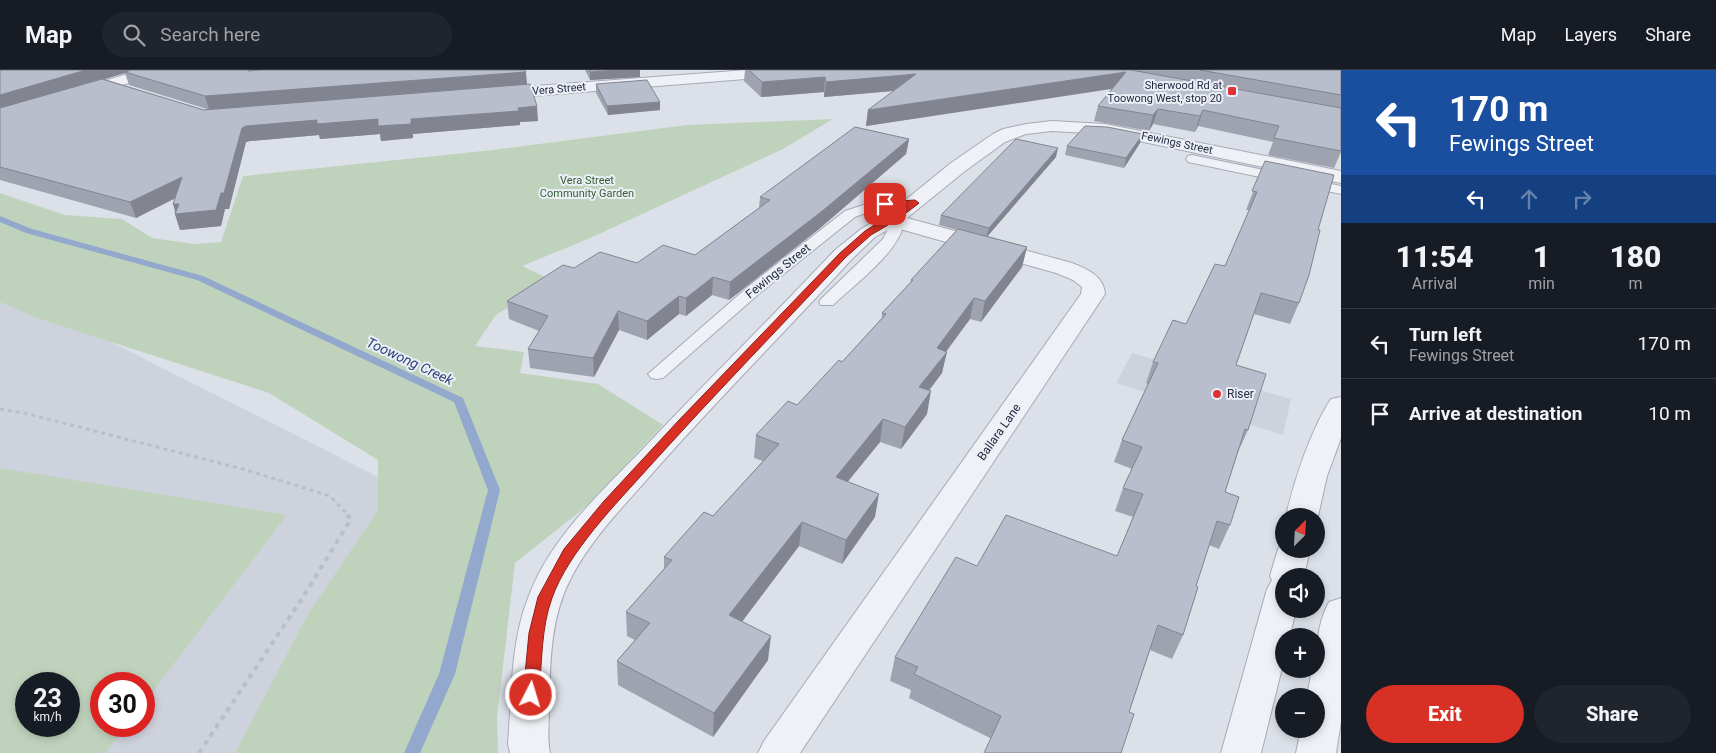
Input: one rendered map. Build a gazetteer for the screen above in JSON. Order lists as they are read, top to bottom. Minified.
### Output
{"streets":{"street":["Vera Street","Fewings Street","Ballara Lane"]},"crossings":[["Fewings Street","Ballara Lane"]],"water":["Toowong Creek"],"parks":["Vera Street Community Garden"],"places":{"transit":["Sherwood Rd at Toowong West, stop 20"],"other":["Riser"]},"north":"top right","page":{"header":"Map","search":"Search here","nav":["Map","Layers","Share"],"turn":["170 m","Fewings Street"],"eta":["11:54","Arrival","1","min","180","m"],"list":[{"name":"Turn left","note":"Fewings Street","value":"170 m"},{"name":"Arrive at destination","value":"10 m"}],"map_buttons":["+","−"],"speed":"23 km/h","limit":"30","buttons":["Exit","Share"]}}
